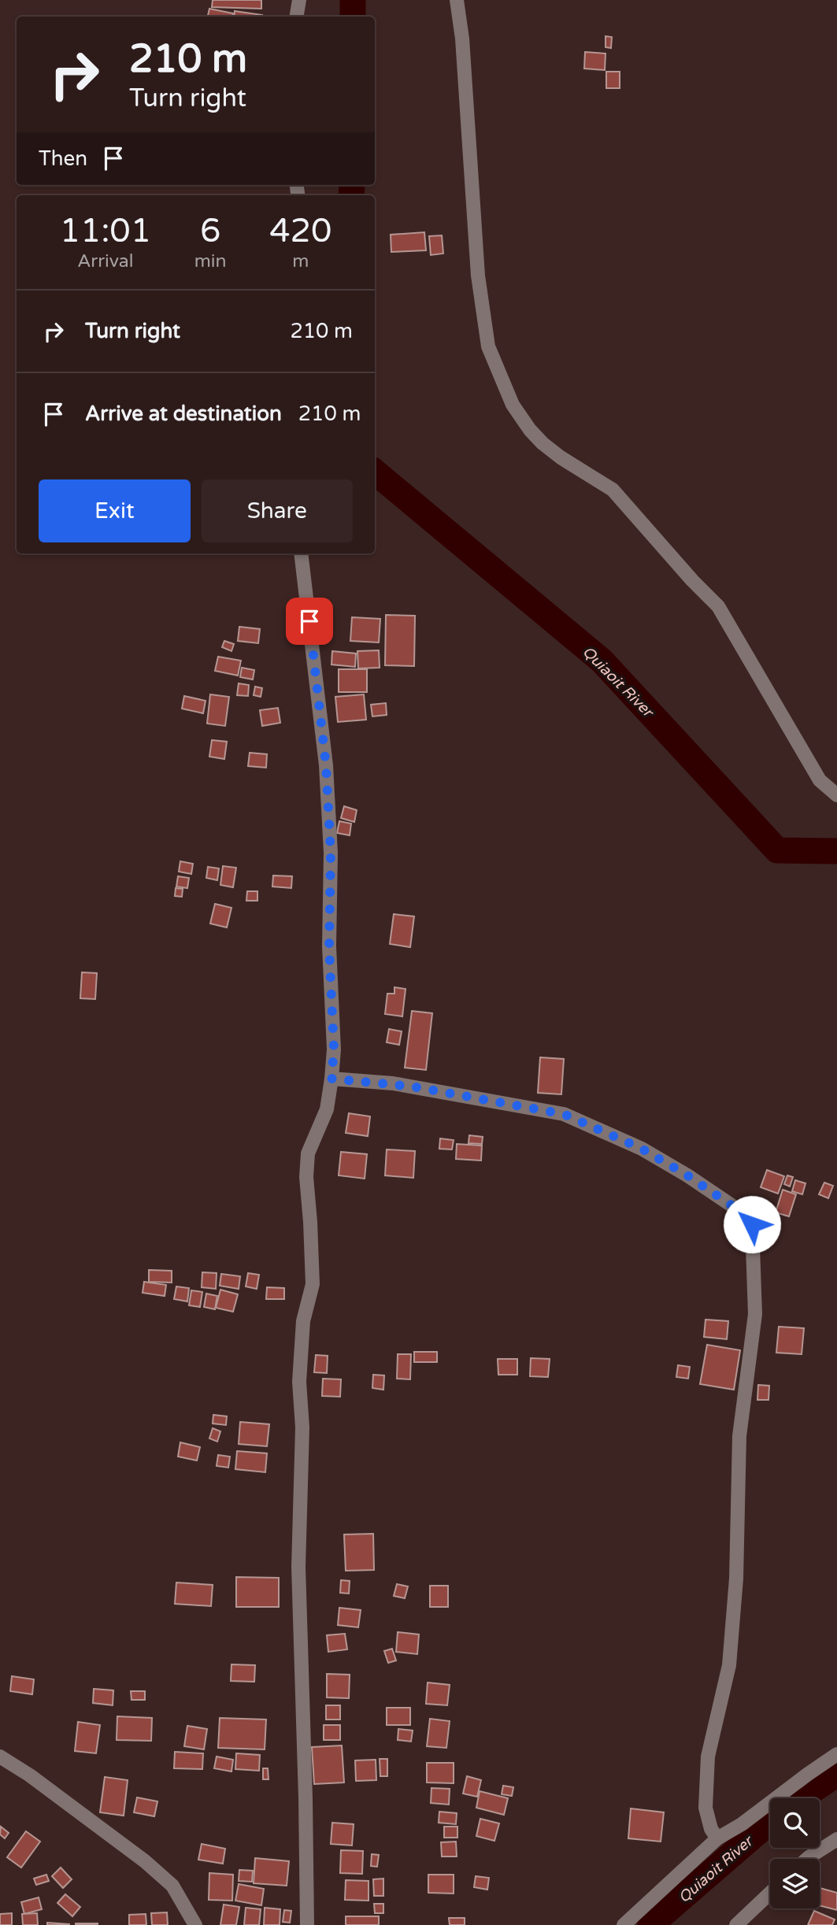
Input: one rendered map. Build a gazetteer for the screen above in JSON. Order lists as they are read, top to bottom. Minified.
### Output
{"water":["Quiaoit River"],"page":{"turn":["210 m","Turn right"],"then":"Then","eta":["11:01","Arrival","6","min","420","m"],"list":[{"name":"Turn right","value":"210 m"},{"name":"Arrive at destination","value":"210 m"}],"buttons":["Exit","Share"]}}
